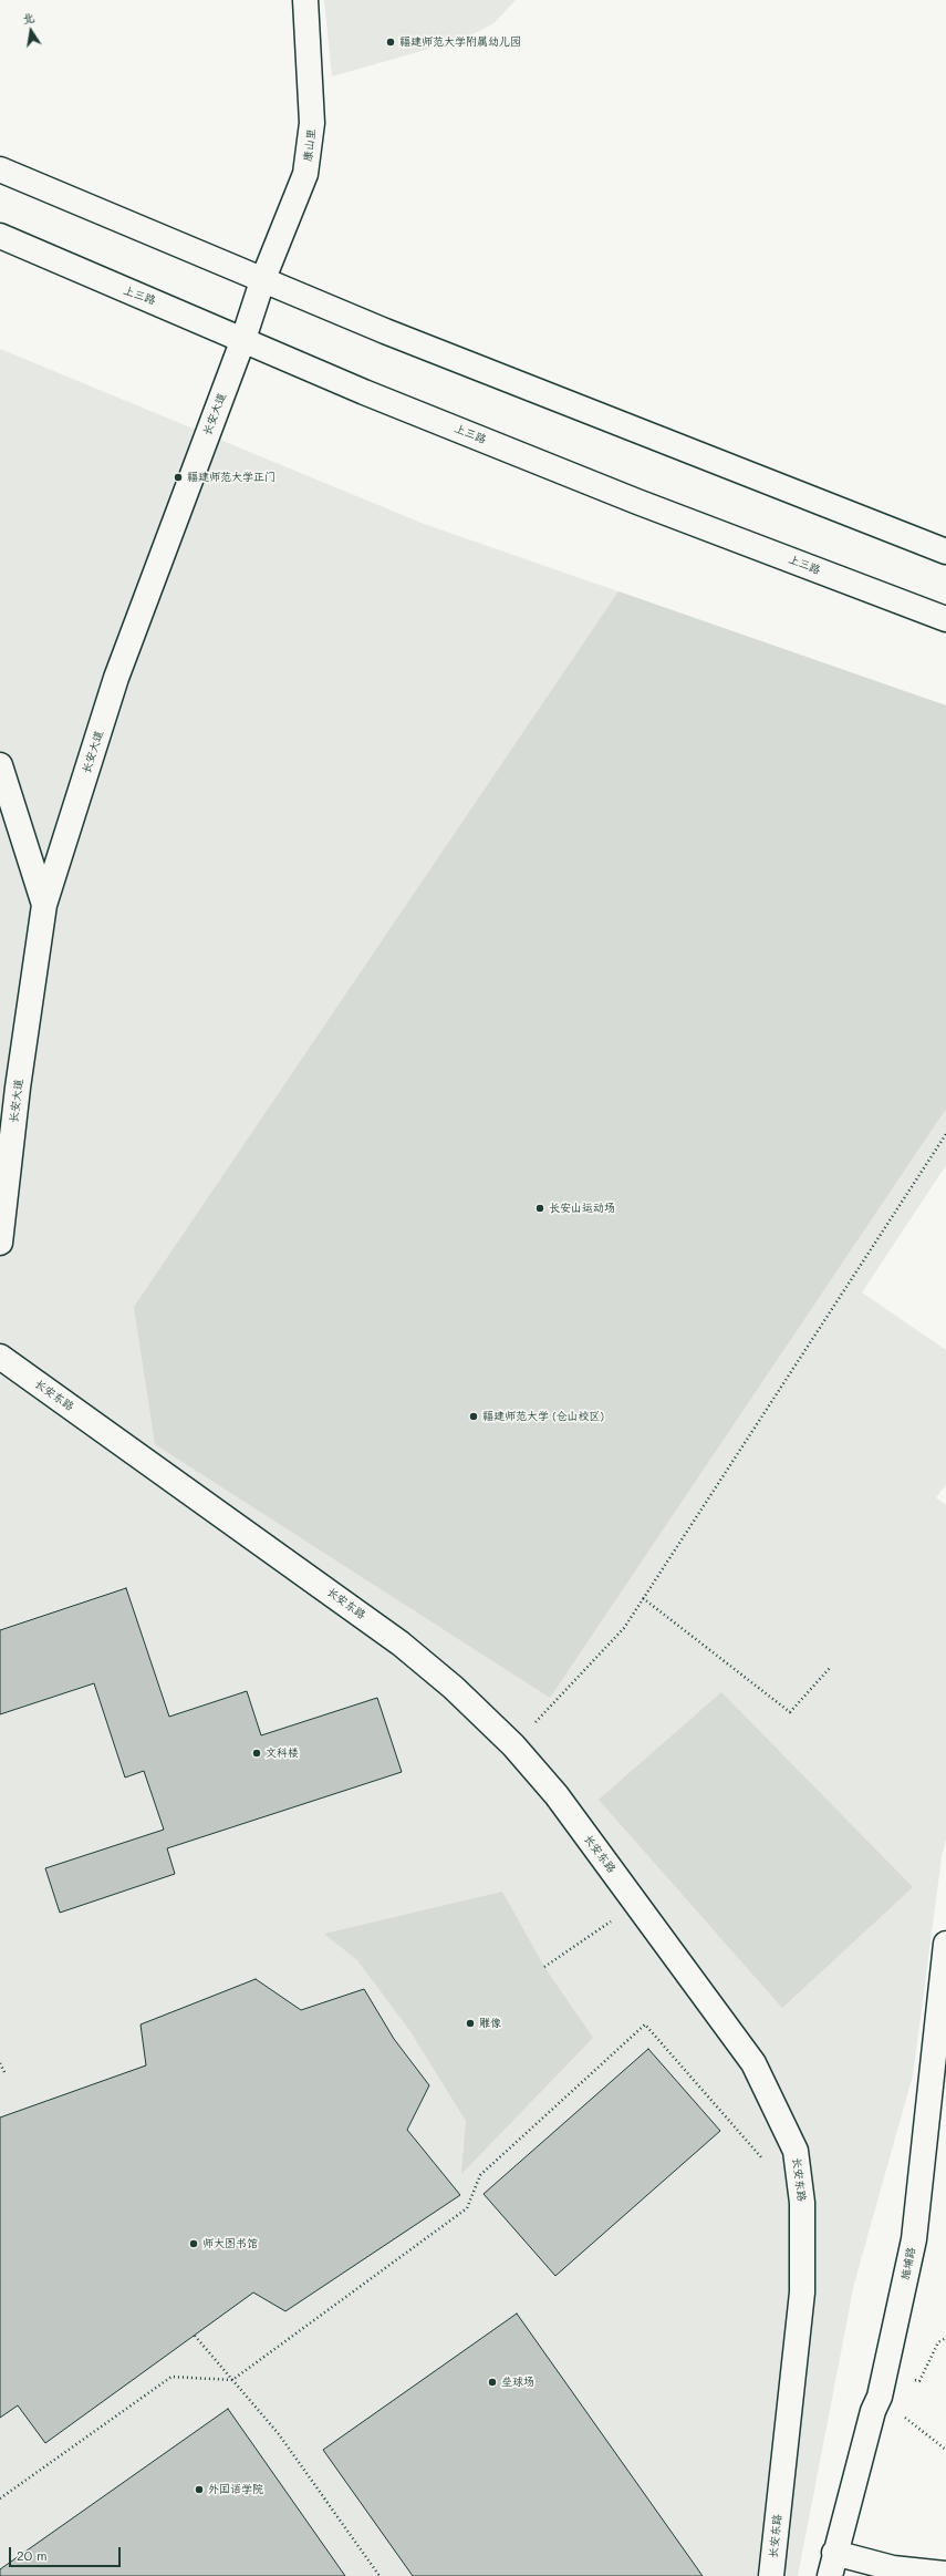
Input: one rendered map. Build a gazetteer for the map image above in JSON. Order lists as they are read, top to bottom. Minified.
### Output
{"streets":{"street":["康山里","上三路","长安大道","长安东路","施埔路"]},"crossings":[["康山里","长安大道"],["上三路","长安大道"]],"places":["福建师范大学附属幼儿园","福建师范大学正门","长安山运动场","福建师范大学 (仓山校区)","文科楼","雕像","师大图书馆","垒球场","外国语学院"],"scale_bar":"20 m","north":"top"}
